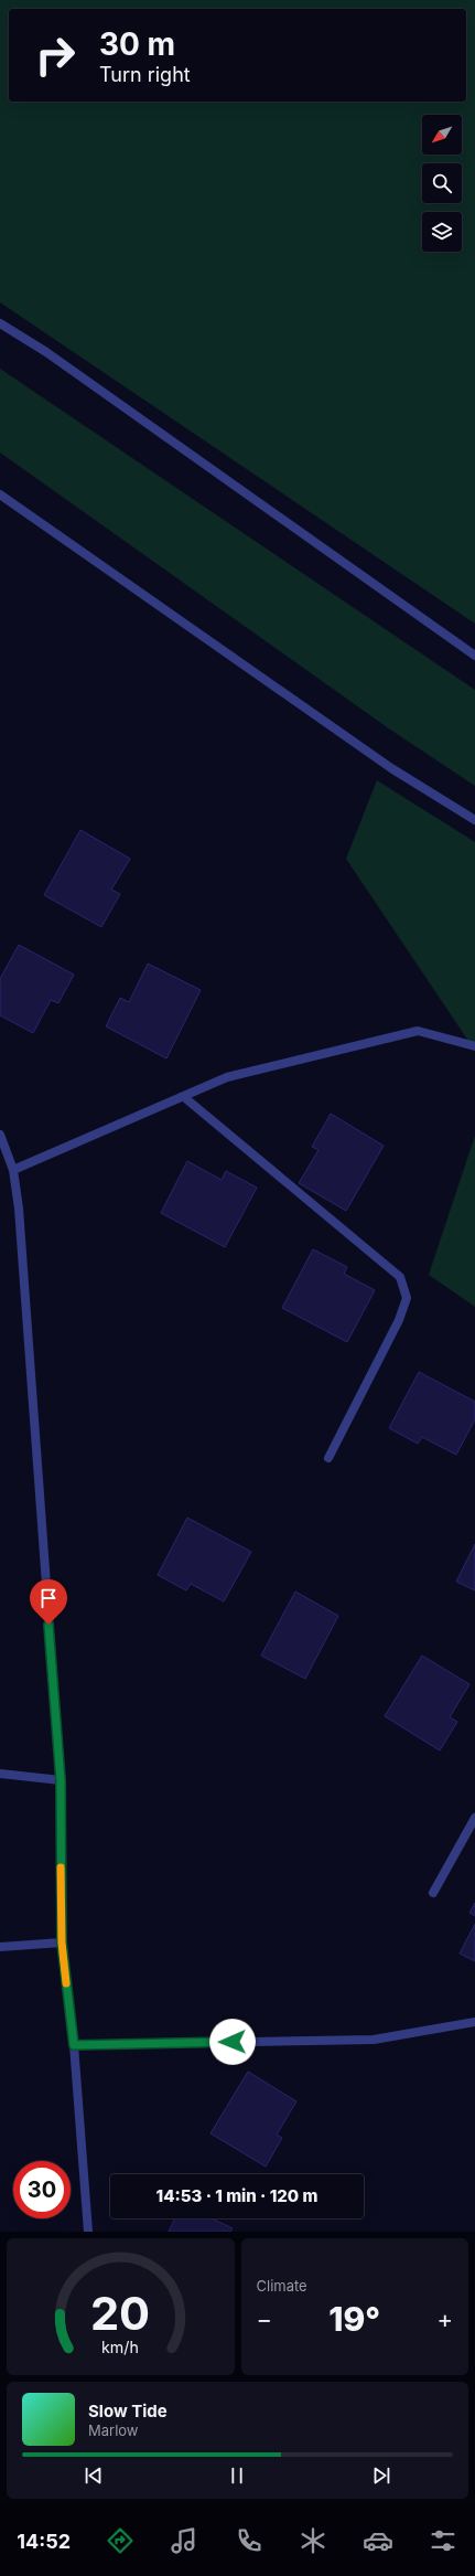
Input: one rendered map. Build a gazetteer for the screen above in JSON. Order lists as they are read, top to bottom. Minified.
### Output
{"north":"bottom left","page":{"turn":["30 m","Turn right"],"limit":"30","trip":"14:53 · 1 min · 120 m","tile":"Climate","heat":["−","19°","+"],"song":["Slow Tide","Marlow"],"tabs":"14:52","gauge":["20","km/h"]}}
